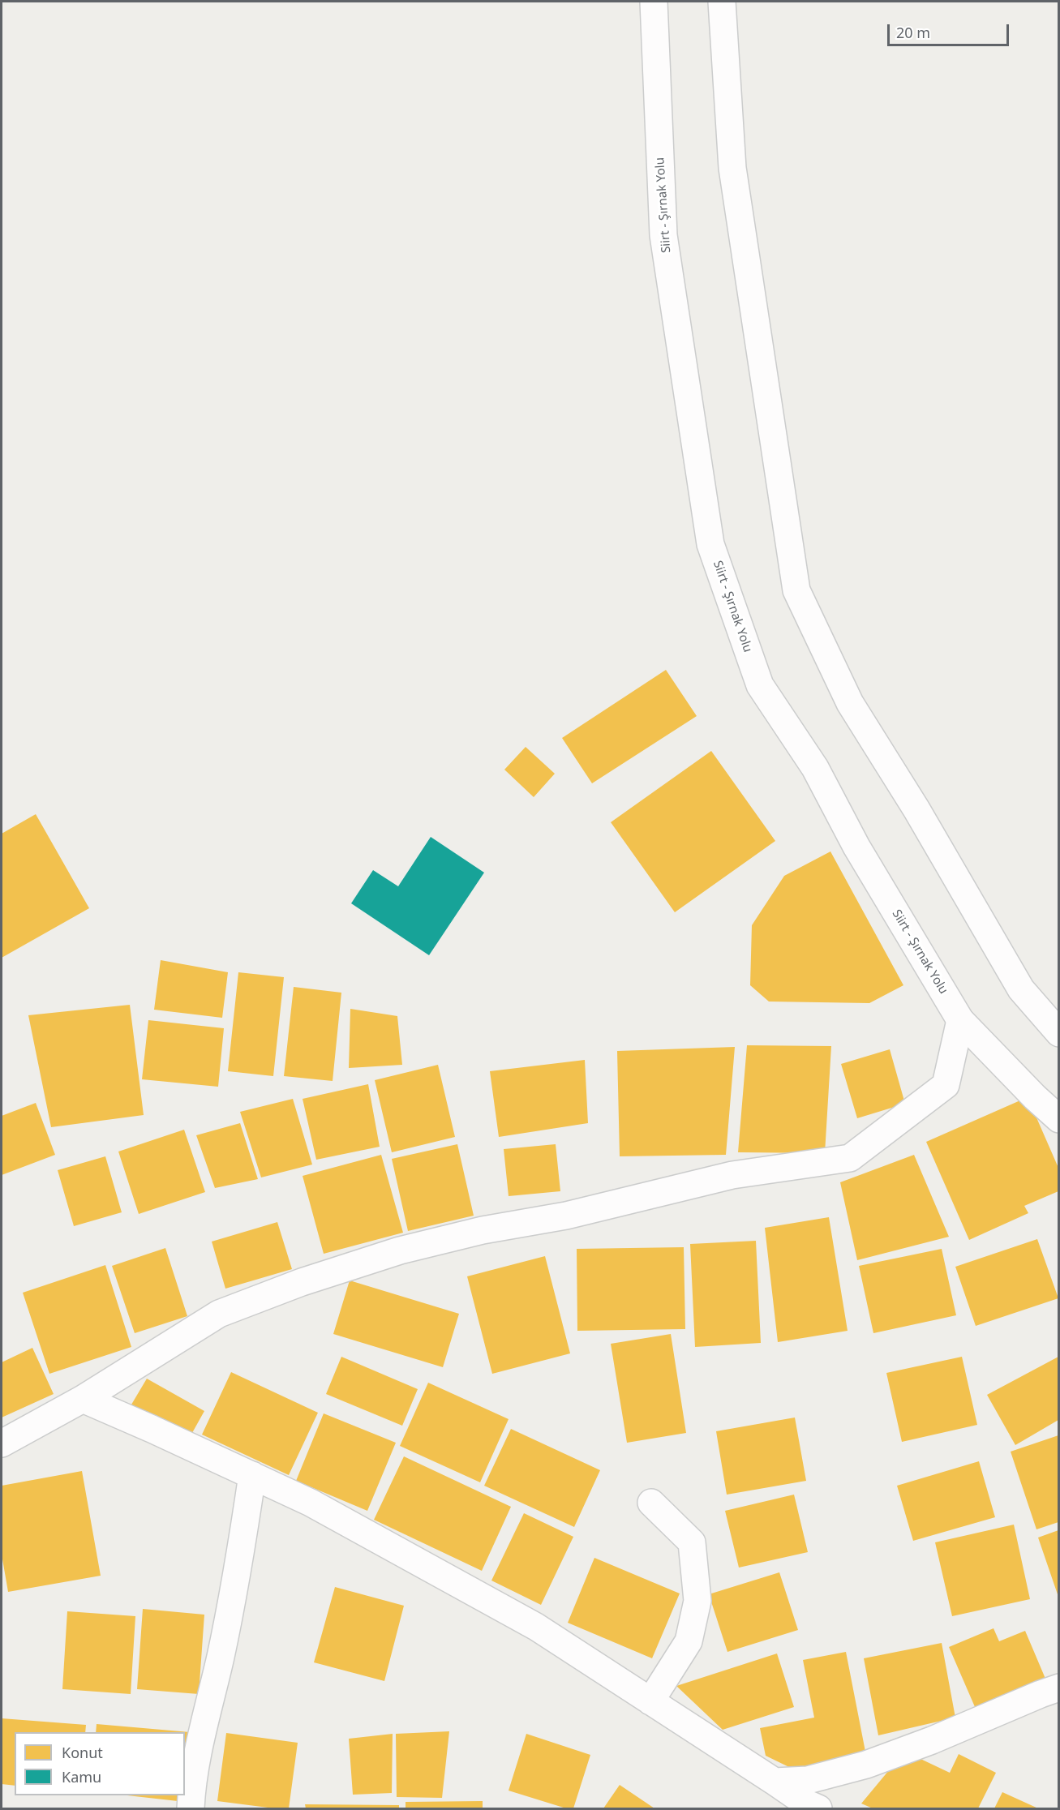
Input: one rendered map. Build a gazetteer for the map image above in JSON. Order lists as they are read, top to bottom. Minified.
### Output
{"streets":{"street":["Siirt - Şırnak Yolu"]},"legend":["Konut","Kamu"],"scale_bar":"20 m"}
